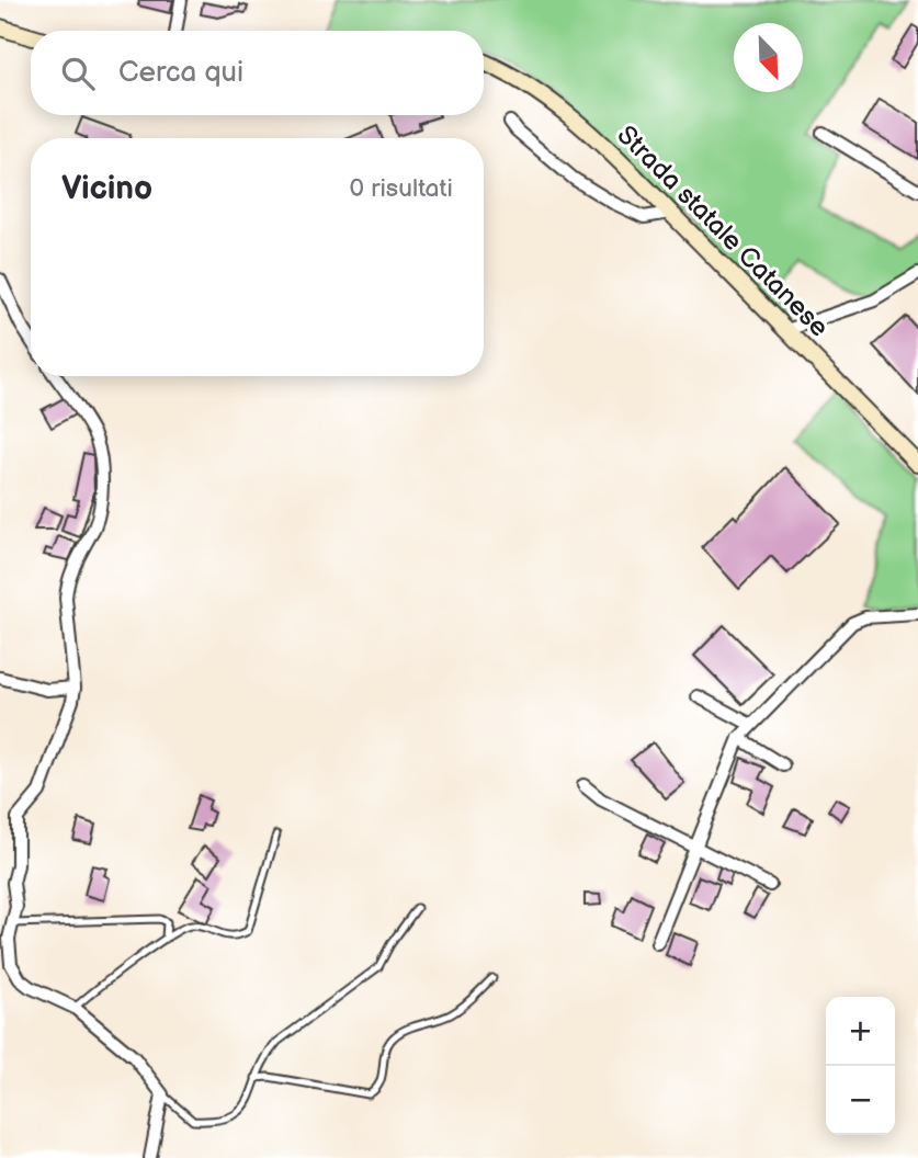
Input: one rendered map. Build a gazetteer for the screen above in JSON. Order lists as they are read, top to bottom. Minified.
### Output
{"streets":{"main road":["Strada statale Catanese"]},"north":"bottom right","page":{"search":"Cerca qui","heading":["Vicino","0 risultati"],"map_buttons":["+","−"]}}
